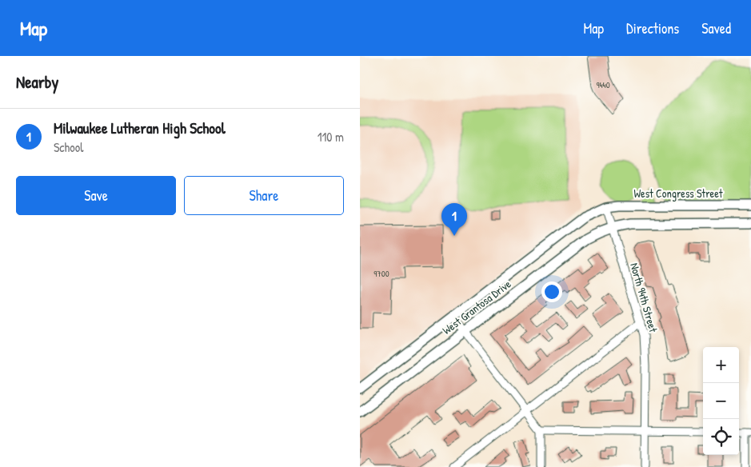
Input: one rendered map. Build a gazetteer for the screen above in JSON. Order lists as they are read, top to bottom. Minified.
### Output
{"streets":{"street":["West Congress Street","North 94th Street","West Grantosa Drive"]},"crossings":[["West Congress Street","North 94th Street"],["West Congress Street","West Grantosa Drive"],["North 94th Street","West Grantosa Drive"]],"house_numbers":["9440","9700"],"page":{"header":"Map","nav":["Map","Directions","Saved"],"heading":"Nearby","list":[{"mark":"1","name":"Milwaukee Lutheran High School","note":"School","value":"110 m"}],"buttons":["Save","Share"],"pins":"1","map_buttons":["+","−"]}}
